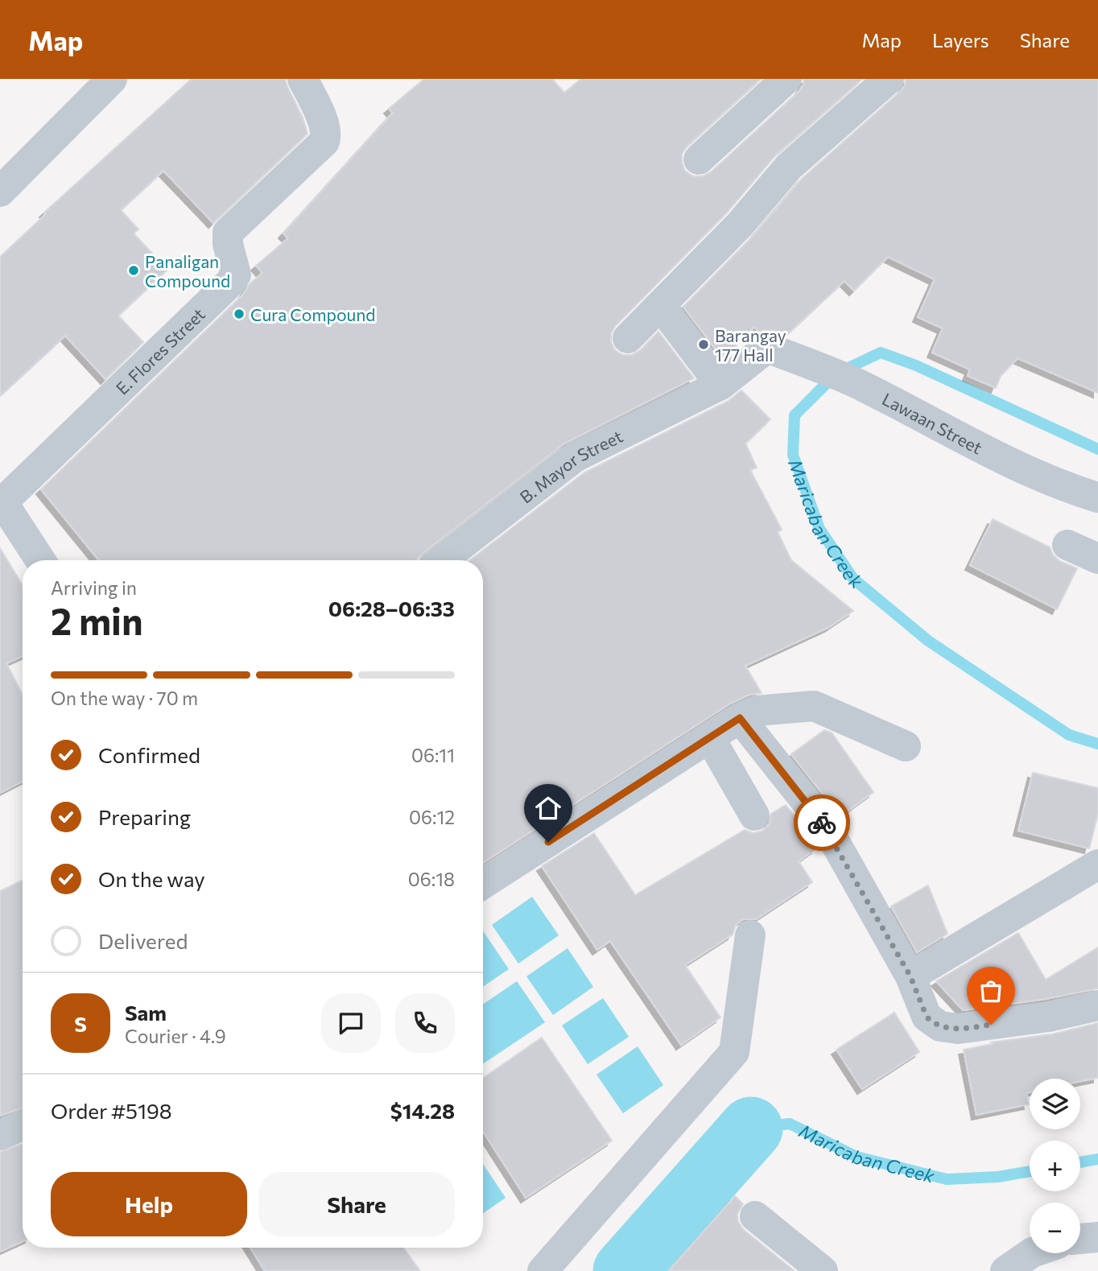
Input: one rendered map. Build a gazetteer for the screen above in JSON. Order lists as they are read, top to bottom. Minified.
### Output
{"streets":{"street":["E. Flores Street","Lawaan Street","B. Mayor Street"]},"crossings":[["Lawaan Street","B. Mayor Street"]],"water":["Maricaban Creek"],"places":["Panaligan Compound","Cura Compound","Barangay 177 Hall"],"page":{"header":"Map","nav":["Map","Layers","Share"],"heading":["2 min","Arriving in","06:28–06:33"],"panel":["Sam","Courier · 4.9","Order #5198","$14.28"],"bar":"On the way · 70 m","list":[["Confirmed","06:11"],["Preparing","06:12"],["On the way","06:18"],"Delivered"],"round":"S","map_buttons":["+","−"],"buttons":["Help","Share"]}}
